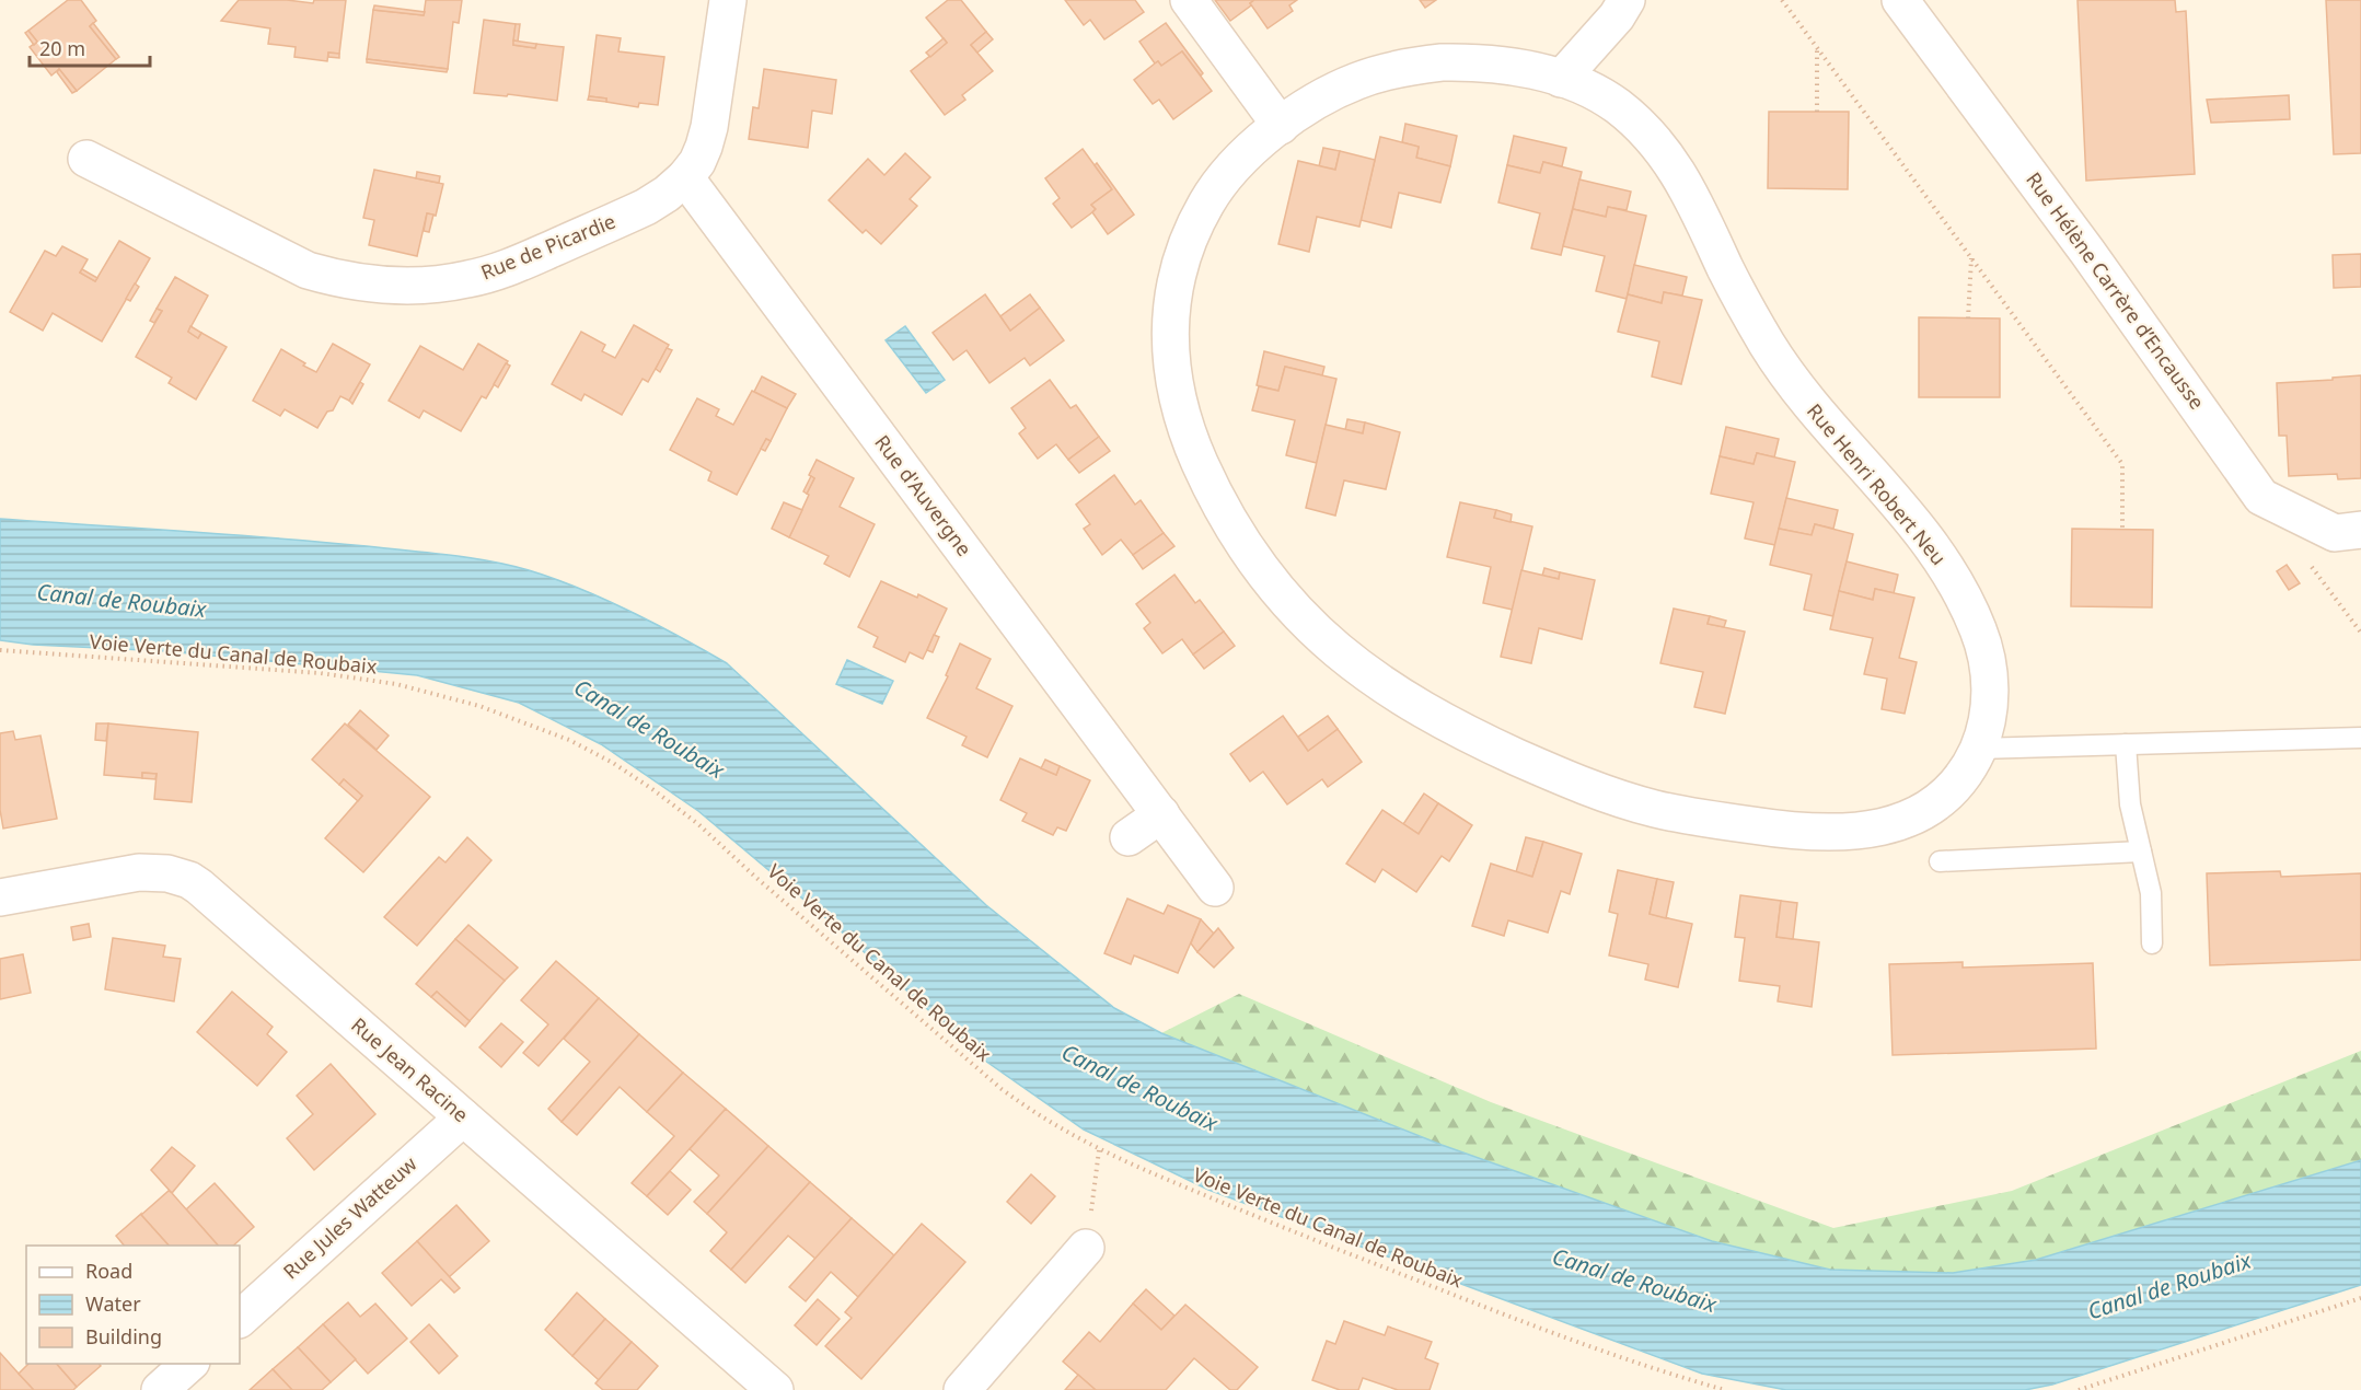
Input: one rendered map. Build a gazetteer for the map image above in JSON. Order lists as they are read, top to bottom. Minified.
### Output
{"streets":{"street":["Rue de Picardie","Rue Hélène Carrère d’Encausse","Rue Henri Robert Neu","Rue d'Auvergne","Rue Jean Racine","Rue Jules Watteuw"],"path":["Voie Verte du Canal de Roubaix"]},"crossings":[["Rue de Picardie","Rue d'Auvergne"],["Rue Jean Racine","Rue Jules Watteuw"]],"water":["Canal de Roubaix"],"legend":["Road","Water","Building"],"scale_bar":"20 m"}
